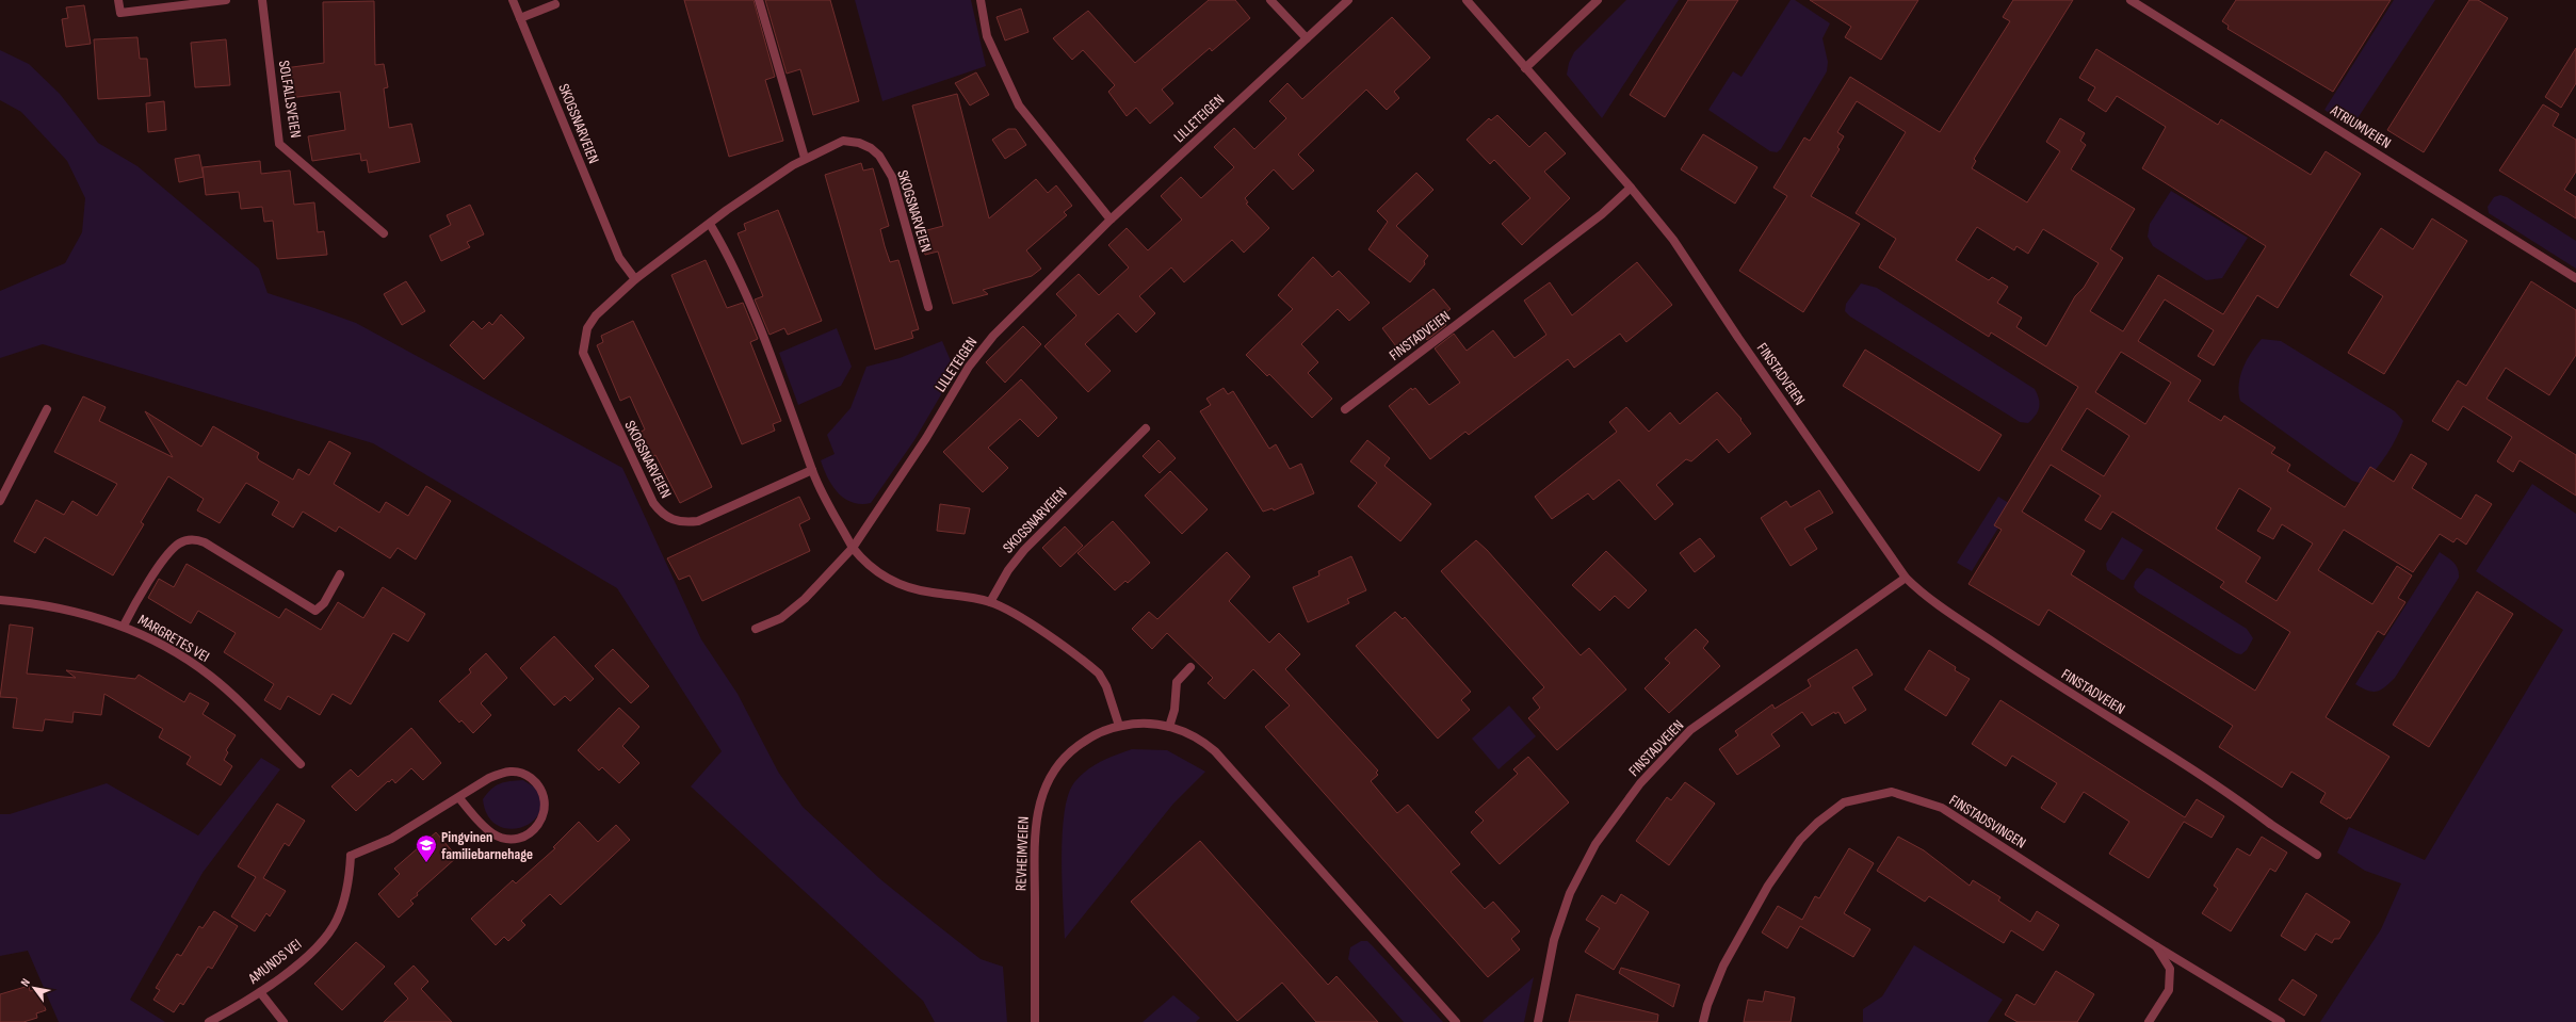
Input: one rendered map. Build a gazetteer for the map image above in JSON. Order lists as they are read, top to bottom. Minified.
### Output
{"streets":{"street":["SOLFALLSVEIEN","LILLETEIGEN","SKOGSNARVEIEN","ATRIUMVEIEN","FINSTADVEIEN","MARGRETES VEI","FINSTADSVINGEN","REVHEIMVEIEN","AMUNDS VEI"]},"places":{"school or university":["Pingvinen familiebarnehage"]},"north":"top left"}
